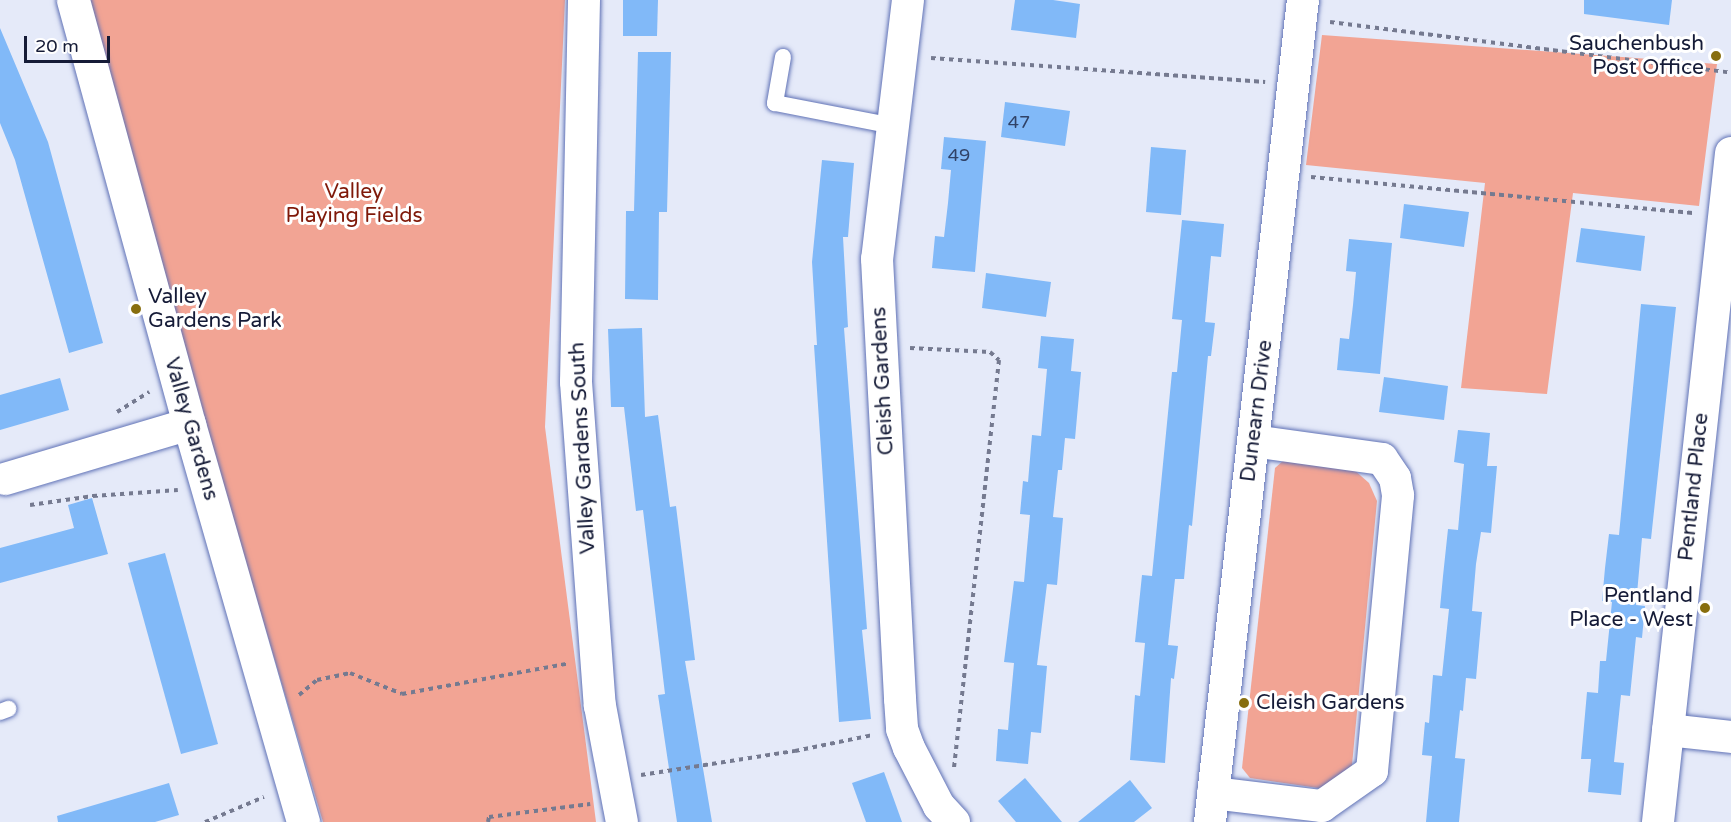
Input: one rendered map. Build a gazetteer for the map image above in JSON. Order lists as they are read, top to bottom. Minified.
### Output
{"streets":{"street":["Cleish Gardens","Dunearn Drive","Valley Gardens","Valley Gardens South","Pentland Place"]},"parks":["Valley Playing Fields"],"places":["Sauchenbush Post Office","Valley Gardens Park","Pentland Place - West","Cleish Gardens"],"house_numbers":["47","49"],"scale_bar":"20 m"}
